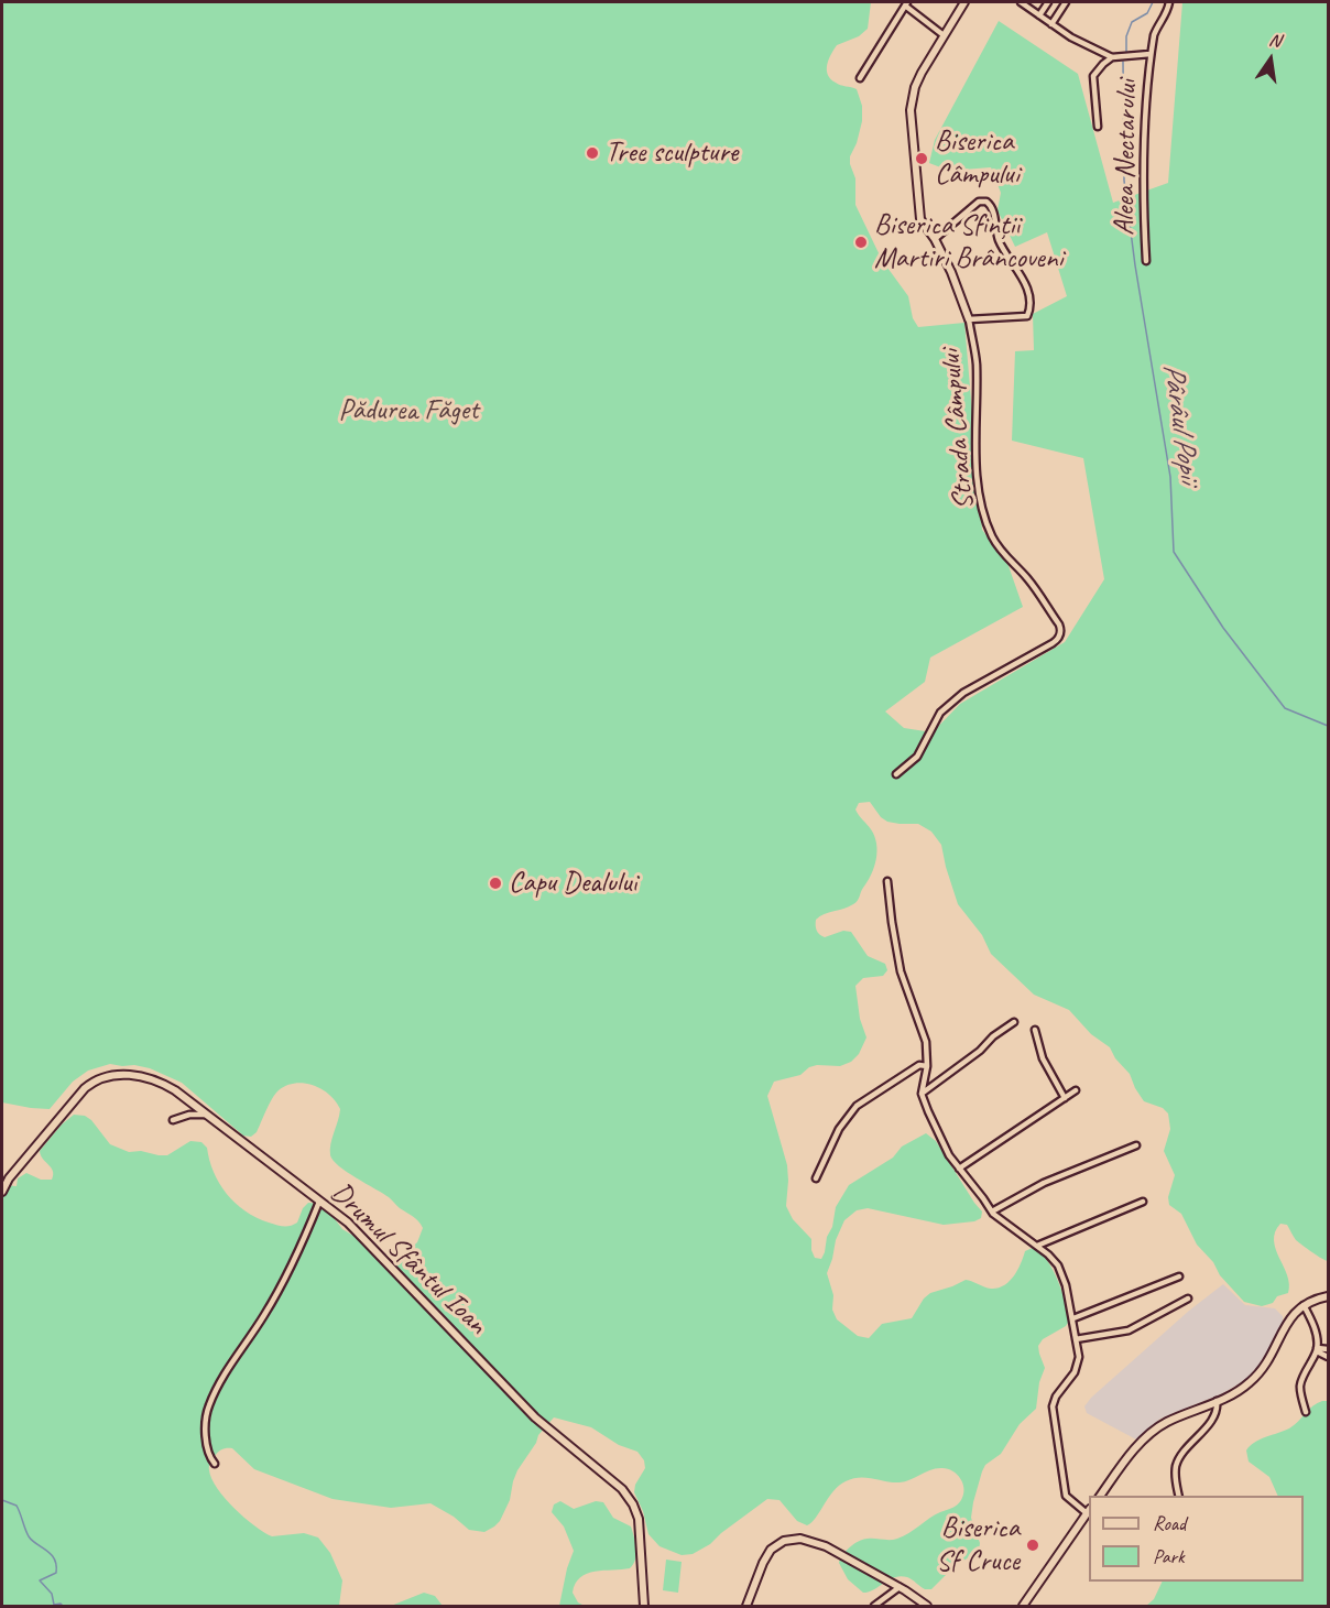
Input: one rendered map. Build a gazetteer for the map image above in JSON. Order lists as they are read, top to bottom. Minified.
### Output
{"streets":{"main road":["Strada Câmpului","Drumul Sfântul Ioan"],"street":["Aleea Nectarului"]},"water":["Pârâul Popii"],"parks":["Pădurea Făget"],"places":["Tree sculpture","Biserica Câmpului","Biserica Sfinții Martiri Brâncoveni","Capu Dealului","Biserica Sf Cruce"],"legend":["Road","Park"],"north":"top"}
